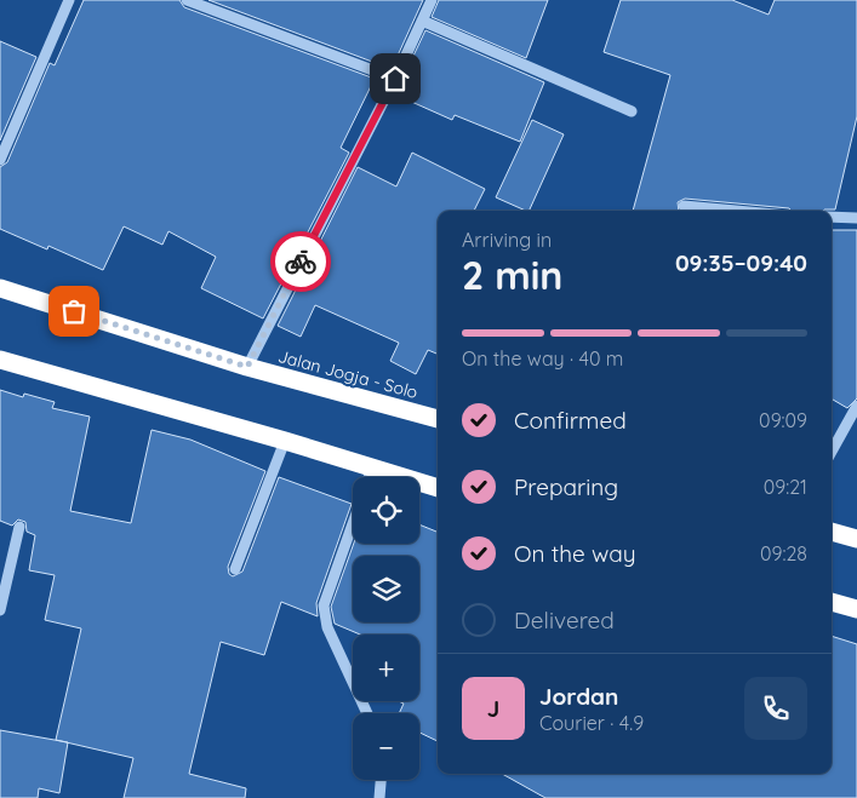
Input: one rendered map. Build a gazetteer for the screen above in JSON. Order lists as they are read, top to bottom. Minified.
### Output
{"streets":{"highway":["Jalan Jogja - Solo"]},"page":{"heading":["2 min","Arriving in","09:35–09:40"],"panel":["Jordan","Courier · 4.9"],"bar":"On the way · 40 m","list":[["Confirmed","09:09"],["Preparing","09:21"],["On the way","09:28"],"Delivered"],"map_buttons":["+","−"],"round":"J"}}
